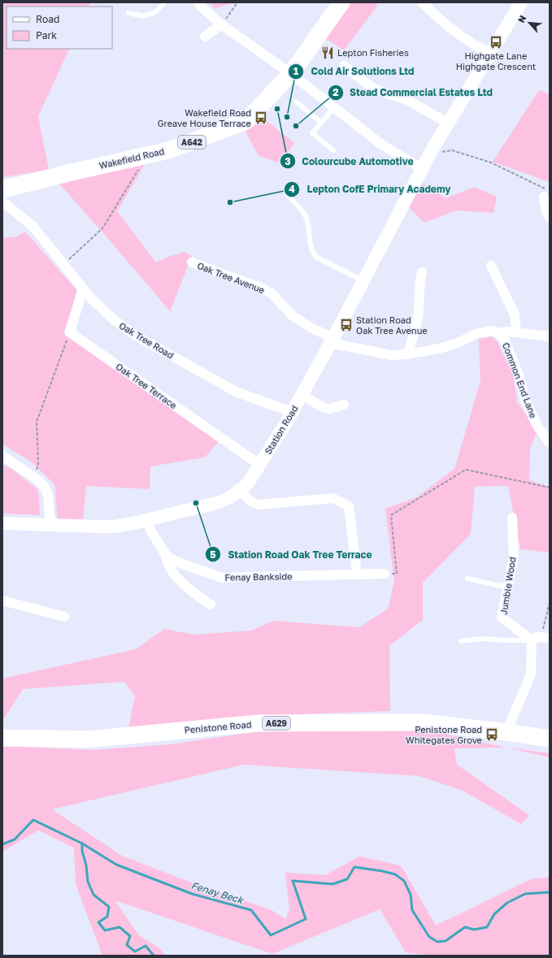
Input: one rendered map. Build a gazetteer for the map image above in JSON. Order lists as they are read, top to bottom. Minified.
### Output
{"streets":{"highway":["A642","Wakefield Road","A629","Penistone Road"],"street":["Oak Tree Avenue","Oak Tree Road","Common End Lane","Oak Tree Terrace","Station Road","Fenay Bankside","Jumble Wood"]},"crossings":[["Oak Tree Avenue","Common End Lane"],["Oak Tree Avenue","Station Road"],["Oak Tree Road","Station Road"],["Common End Lane","Station Road"],["Oak Tree Terrace","Station Road"],["Station Road","Fenay Bankside"]],"water":["Fenay Beck"],"places":{"bus stop":["Highgate Lane Highgate Crescent","Wakefield Road Greave House Terrace","Station Road Oak Tree Avenue","Penistone Road Whitegates Grove"],"restaurant":["Lepton Fisheries"],"other":["Colourcube Automotive","Cold Air Solutions Ltd","Stead Commercial Estates Ltd","Lepton CofE Primary Academy","Station Road Oak Tree Terrace"]},"legend":["Road","Park"],"north":"top left"}
